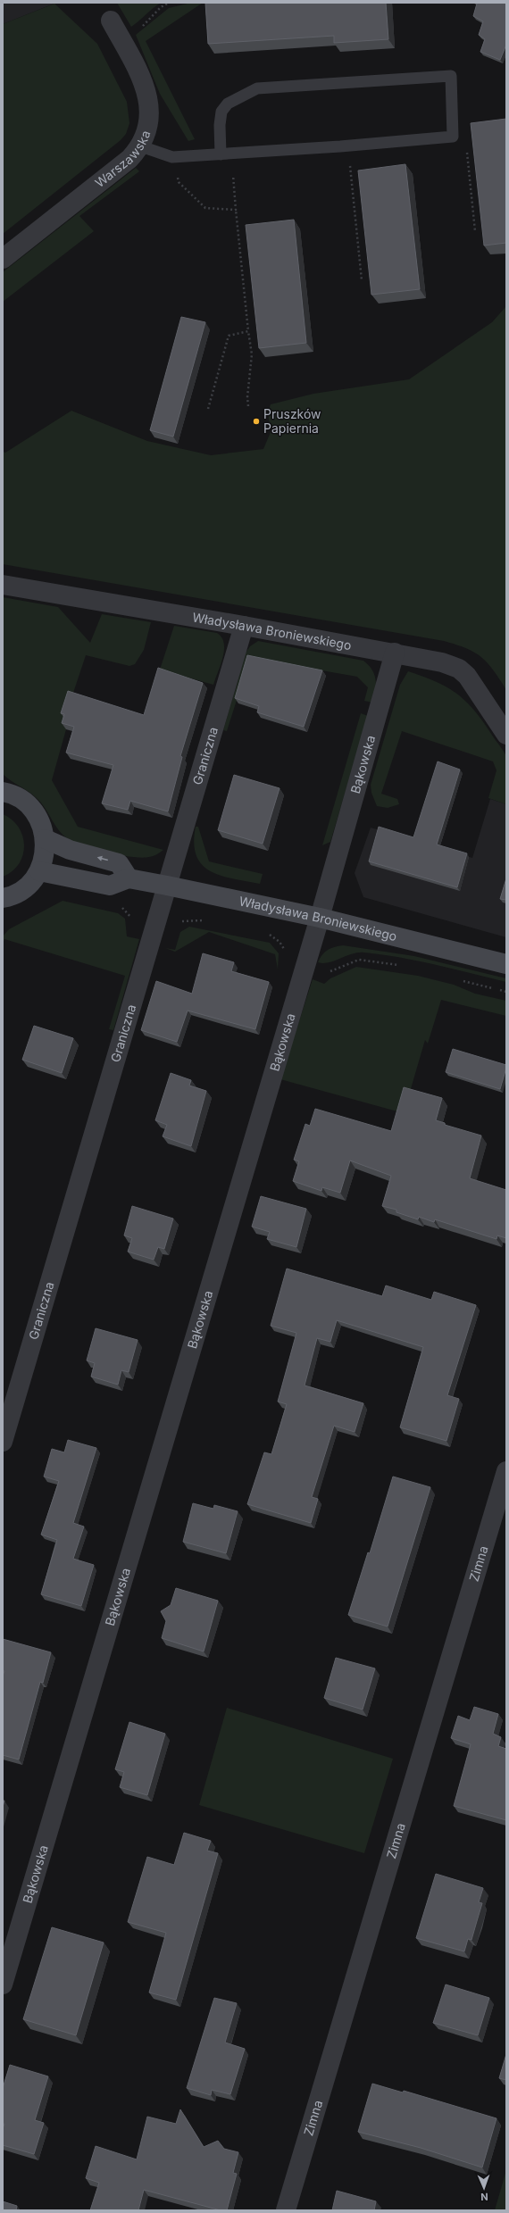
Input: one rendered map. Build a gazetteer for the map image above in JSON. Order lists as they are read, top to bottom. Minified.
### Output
{"streets":{"street":["Warszawska","Władysława Broniewskiego","Graniczna","Bąkowska","Zimna"]},"crossings":[["Władysława Broniewskiego","Graniczna"],["Władysława Broniewskiego","Bąkowska"]],"places":["Pruszków Papiernia"],"north":"bottom"}
